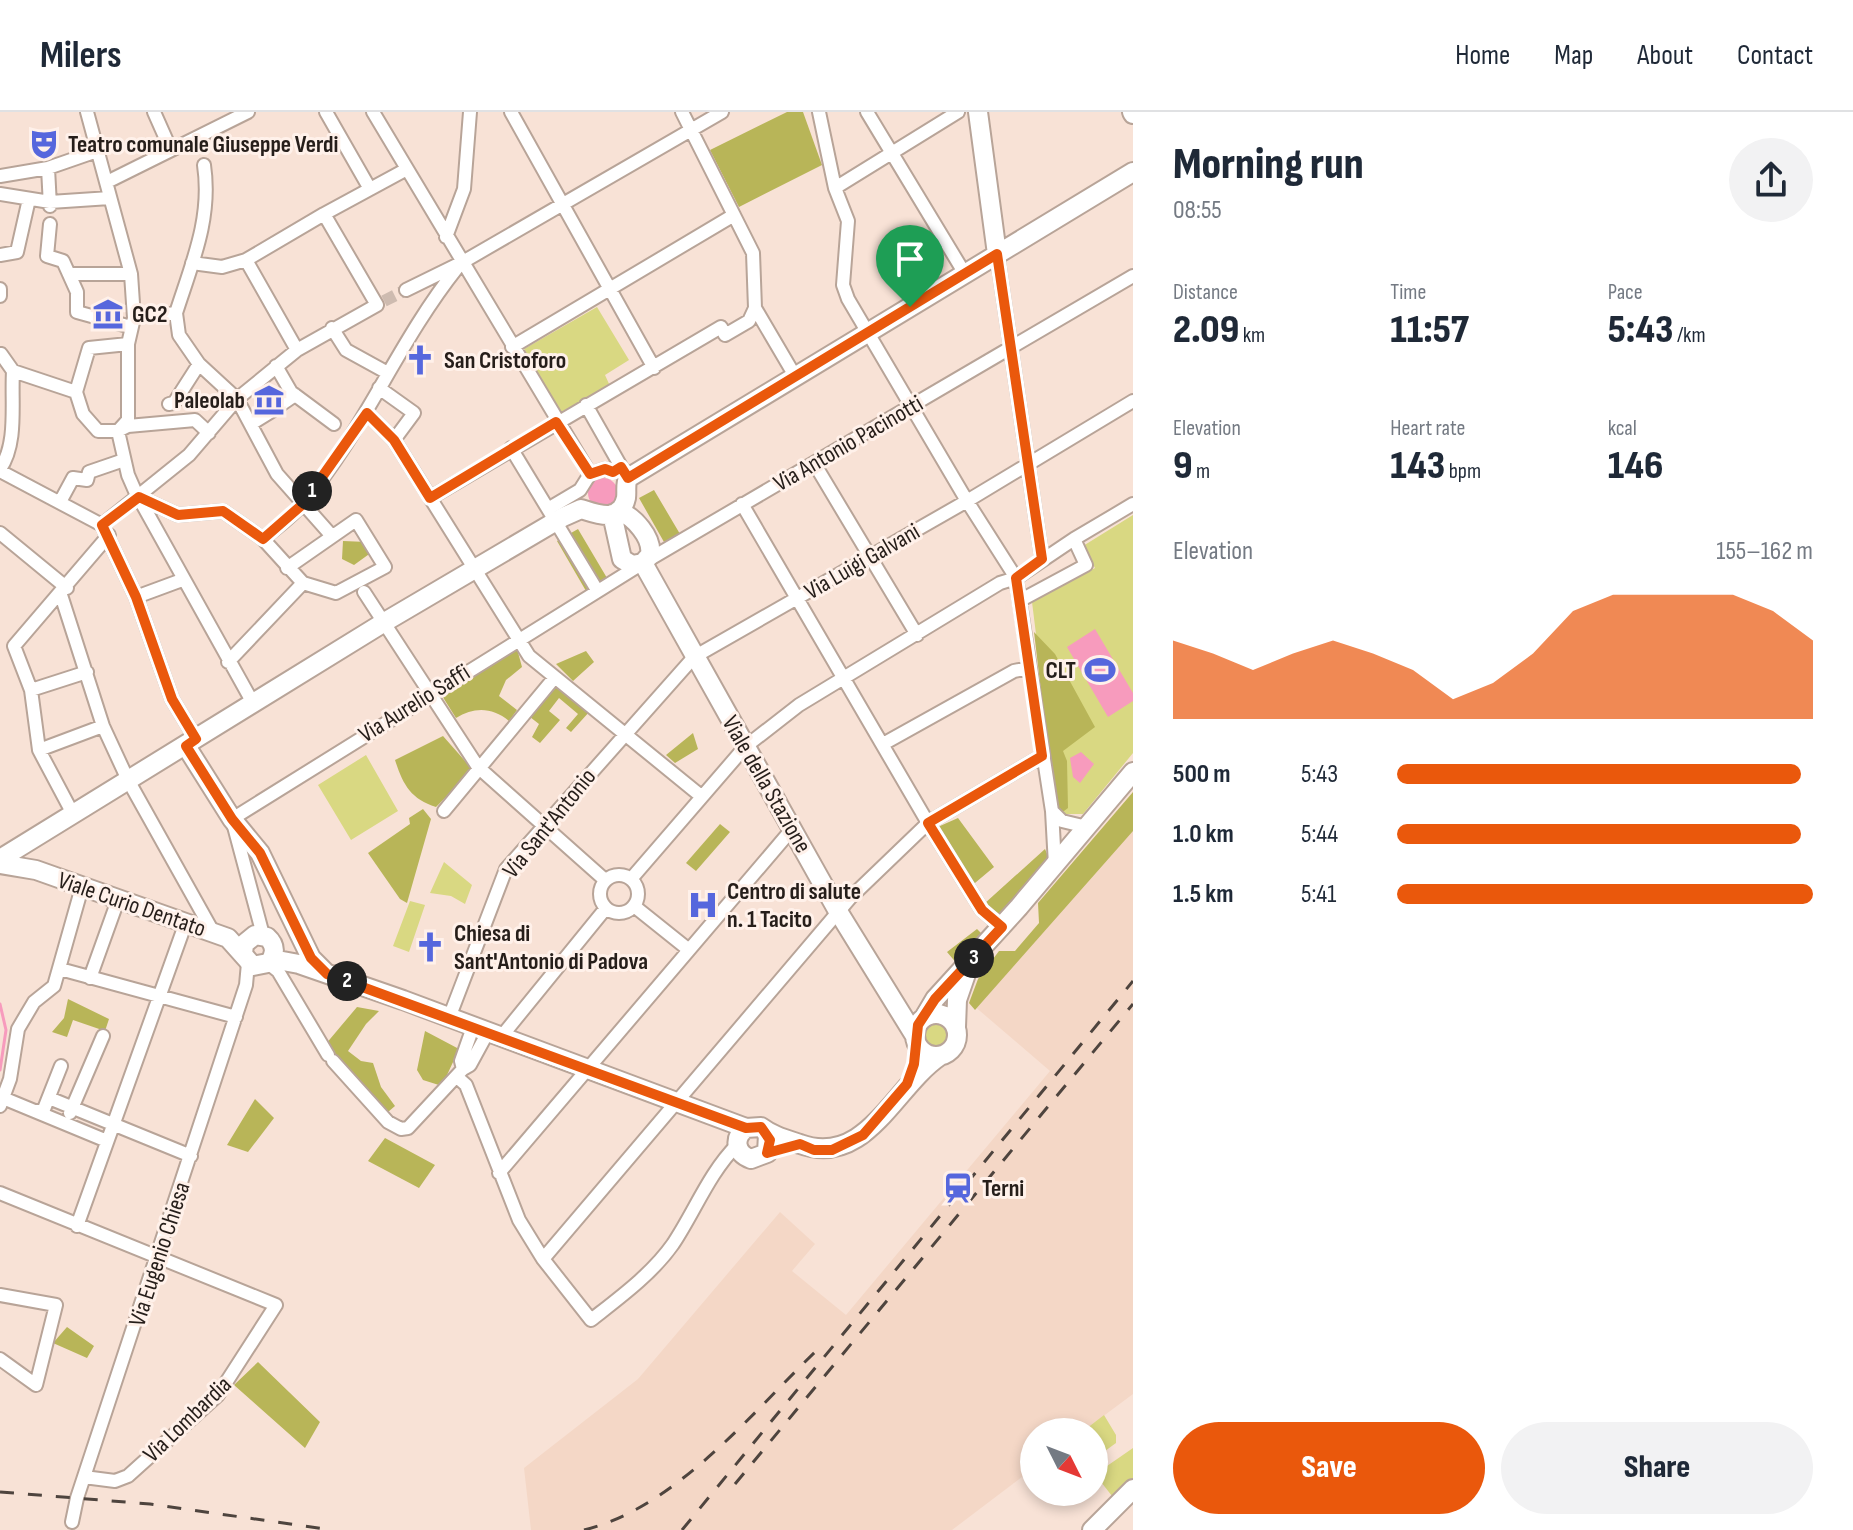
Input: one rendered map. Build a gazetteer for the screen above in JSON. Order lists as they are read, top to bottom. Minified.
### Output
{"streets":{"street":["Via Antonio Pacinotti","Via Luigi Galvani","Via Aurelio Saffi","Viale della Stazione","Via Sant'Antonio","Viale Curio Dentato","Via Eugenio Chiesa","Via Lombardia"]},"crossings":[["Via Antonio Pacinotti","Via Aurelio Saffi"],["Via Antonio Pacinotti","Viale della Stazione"],["Via Luigi Galvani","Viale della Stazione"],["Via Luigi Galvani","Via Sant'Antonio"],["Via Aurelio Saffi","Viale della Stazione"],["Viale della Stazione","Via Sant'Antonio"],["Viale Curio Dentato","Via Eugenio Chiesa"],["Via Eugenio Chiesa","Via Lombardia"]],"places":{"theatre":["Teatro comunale Giuseppe Verdi"],"museum":["GC2","Paleolab"],"church":["San Cristoforo","Chiesa di Sant'Antonio di Padova"],"sports":["CLT"],"hospital":["Centro di salute n. 1 Tacito"],"station":["Terni"]},"north":"bottom right","page":{"header":"Milers","nav":["Home","Map","About","Contact"],"heading":["Morning run","08:55"],"stats":[["Distance","2.09 km"],["Time","11:57"],["Pace","5:43 /km"],["Elevation","9 m"],["Heart rate","143 bpm"],["kcal","146"]],"pins":["1","3","2"],"chart":["Elevation","155–162 m"],"list":[{"name":"500 m","note":"5:43"},{"name":"1.0 km","note":"5:44"},{"name":"1.5 km","note":"5:41"}],"buttons":["Save","Share"]}}
